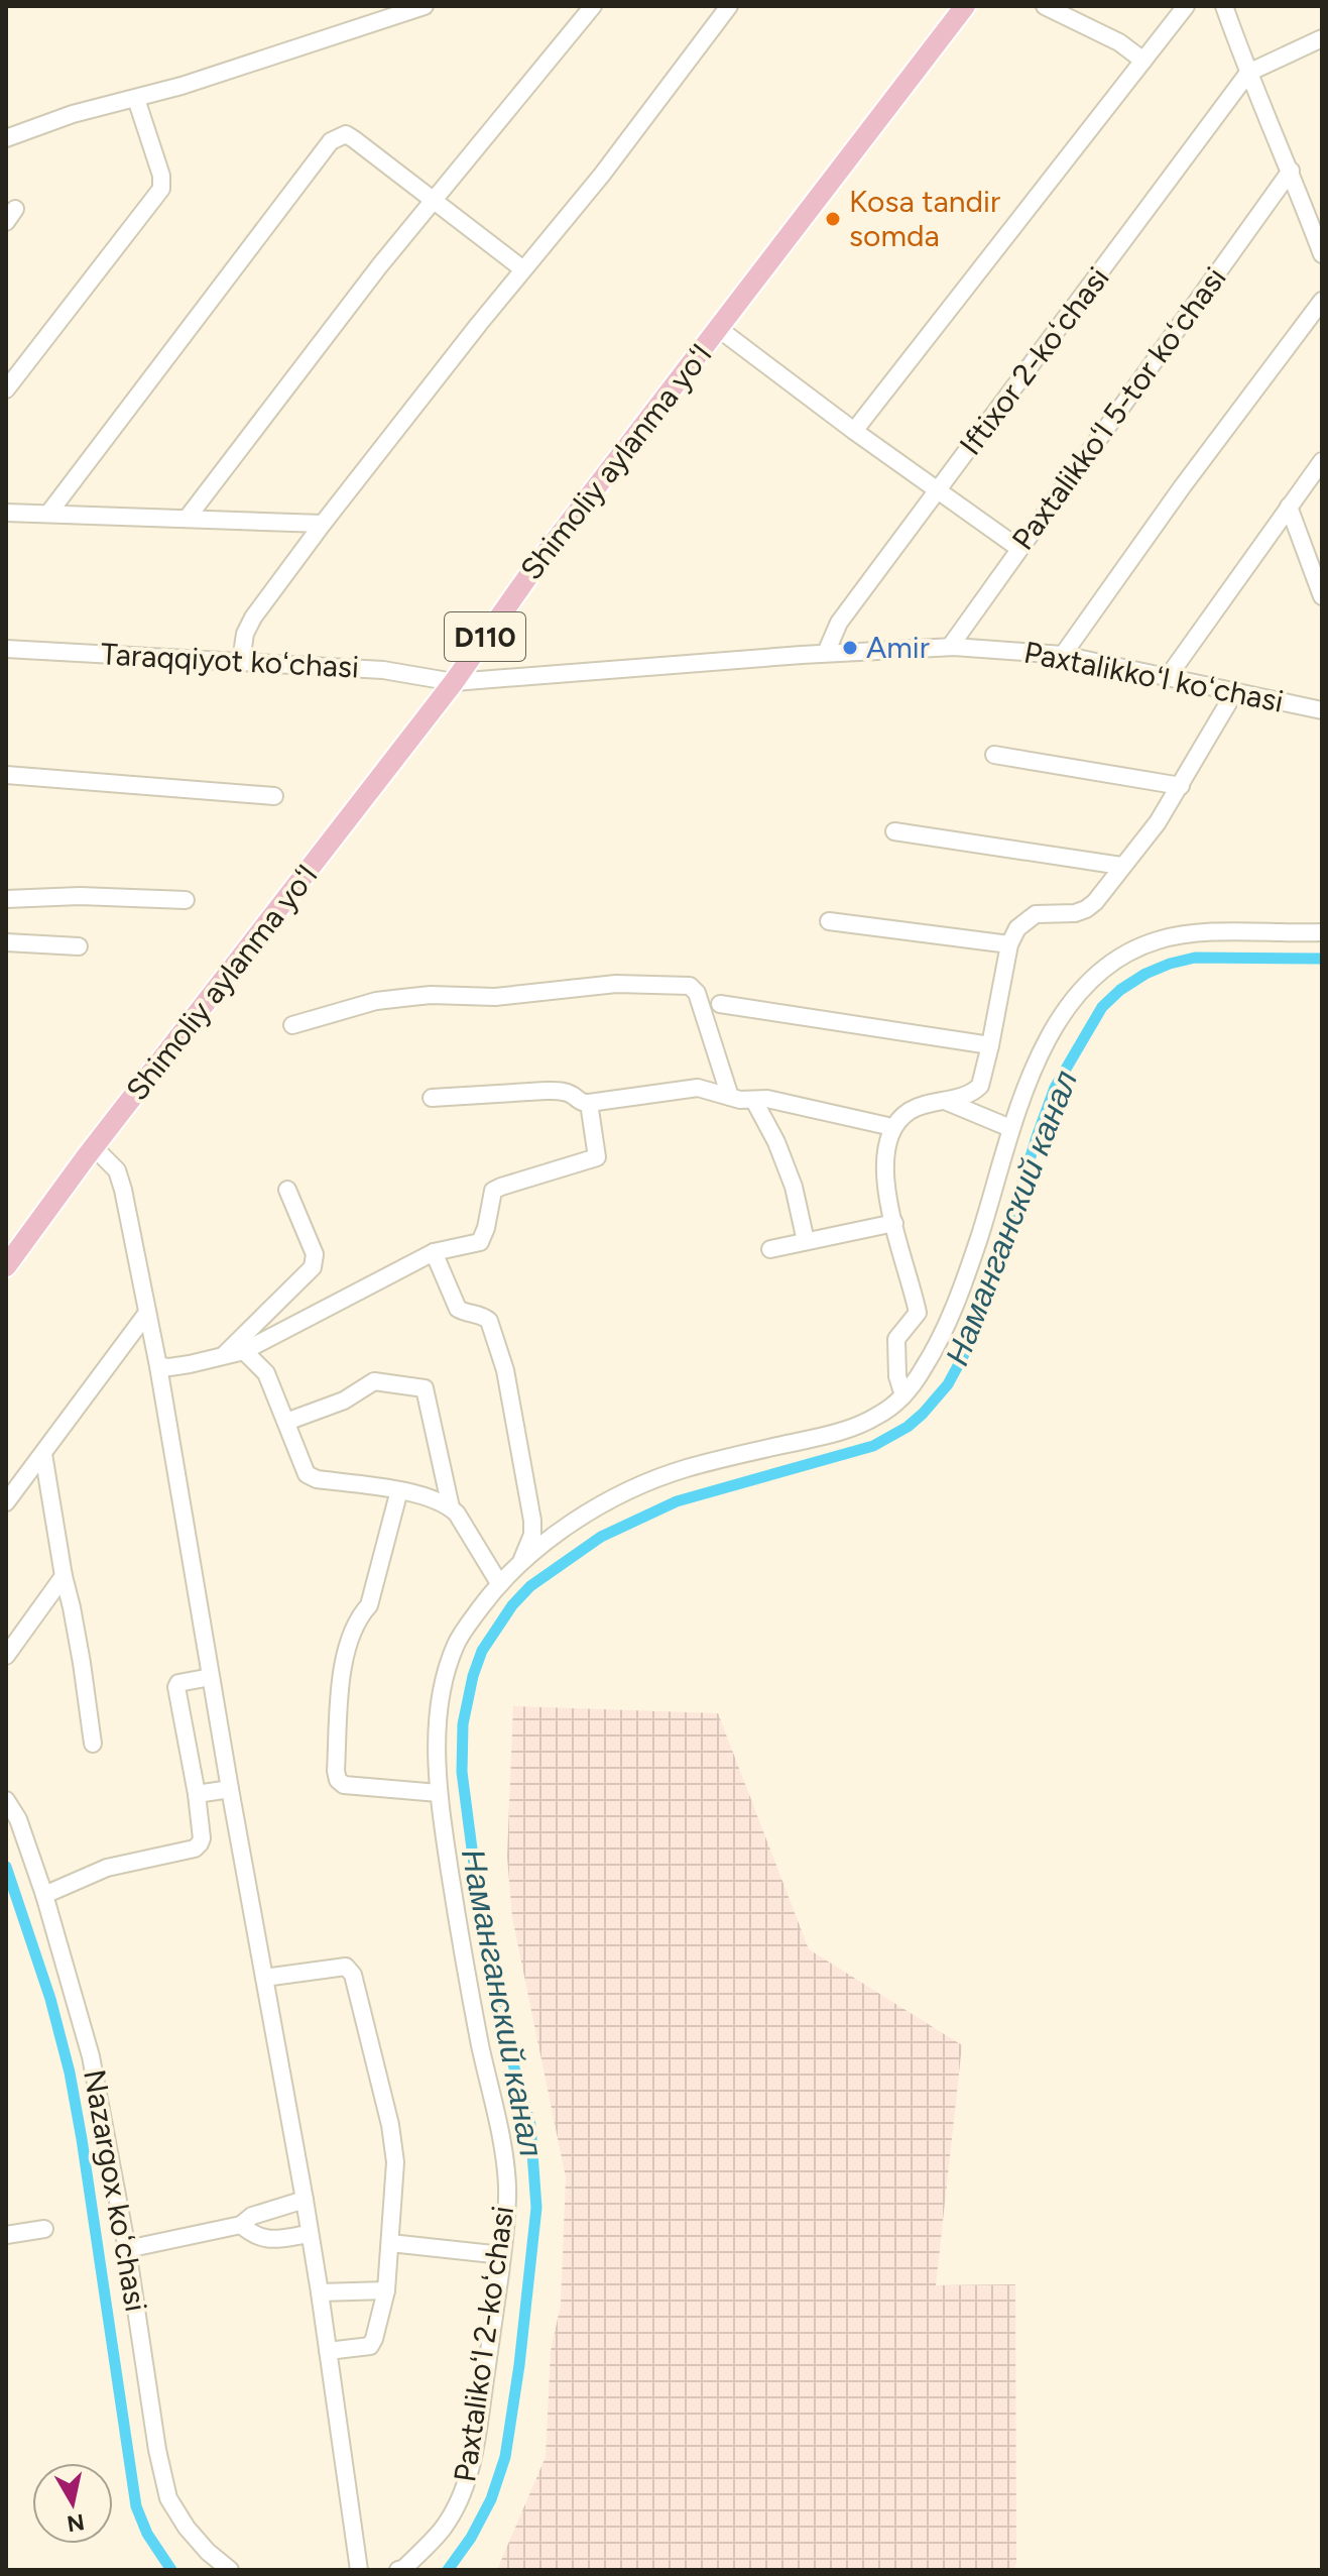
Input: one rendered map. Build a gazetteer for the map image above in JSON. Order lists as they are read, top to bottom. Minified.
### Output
{"streets":{"main road":["Shimoliy aylanma yoʻl","D110"],"street":["Iftixor 2-koʻchasi","Paxtalikkoʻl 5-tor koʻchasi","Taraqqiyot koʻchasi","Paxtalikkoʻl koʻchasi","Nazargox koʻchasi","Paxtalikoʻl 2-koʻchasi"]},"crossings":[["Iftixor 2-koʻchasi","Paxtalikkoʻl koʻchasi"],["Paxtalikkoʻl 5-tor koʻchasi","Paxtalikkoʻl koʻchasi"],["Shimoliy aylanma yoʻl","Taraqqiyot koʻchasi"],["Shimoliy aylanma yoʻl","Paxtalikkoʻl koʻchasi"],["Taraqqiyot koʻchasi","Paxtalikkoʻl koʻchasi"]],"water":["Наманганский канал"],"places":["Kosa tandir somda","Amir"],"north":"bottom"}
